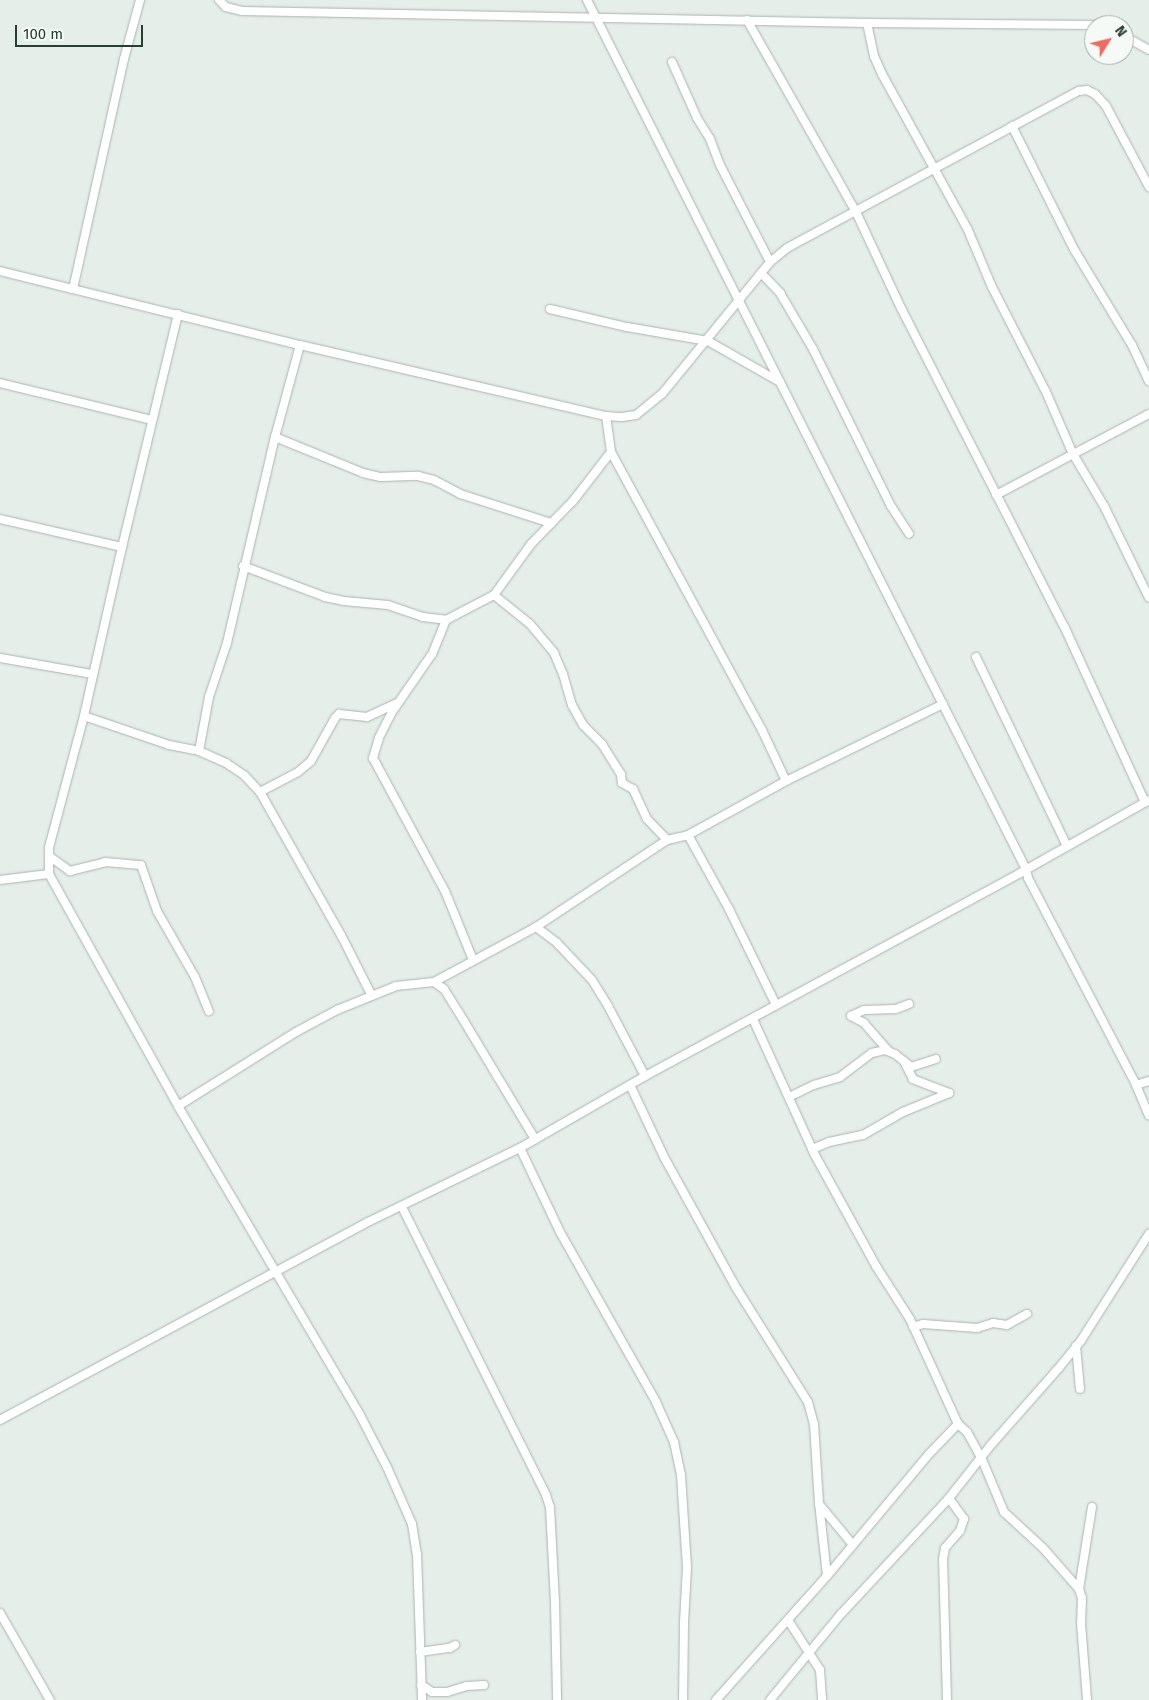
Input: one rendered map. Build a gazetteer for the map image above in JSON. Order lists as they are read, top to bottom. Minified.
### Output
{"scale_bar":"100 m","north":"top right"}
